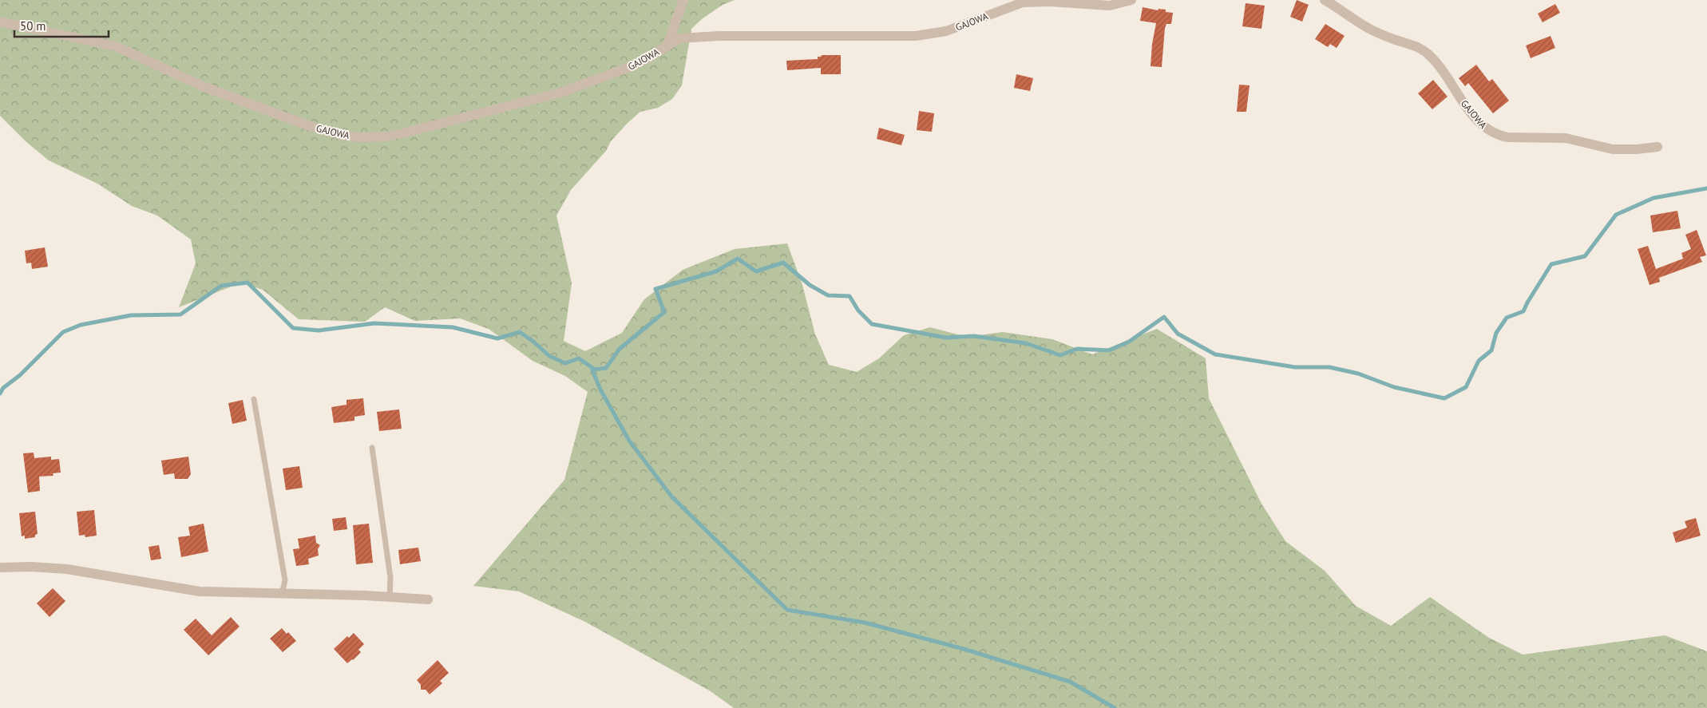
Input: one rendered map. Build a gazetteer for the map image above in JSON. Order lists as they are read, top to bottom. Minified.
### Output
{"streets":{"street":["GAJOWA"]},"scale_bar":"50 m"}
